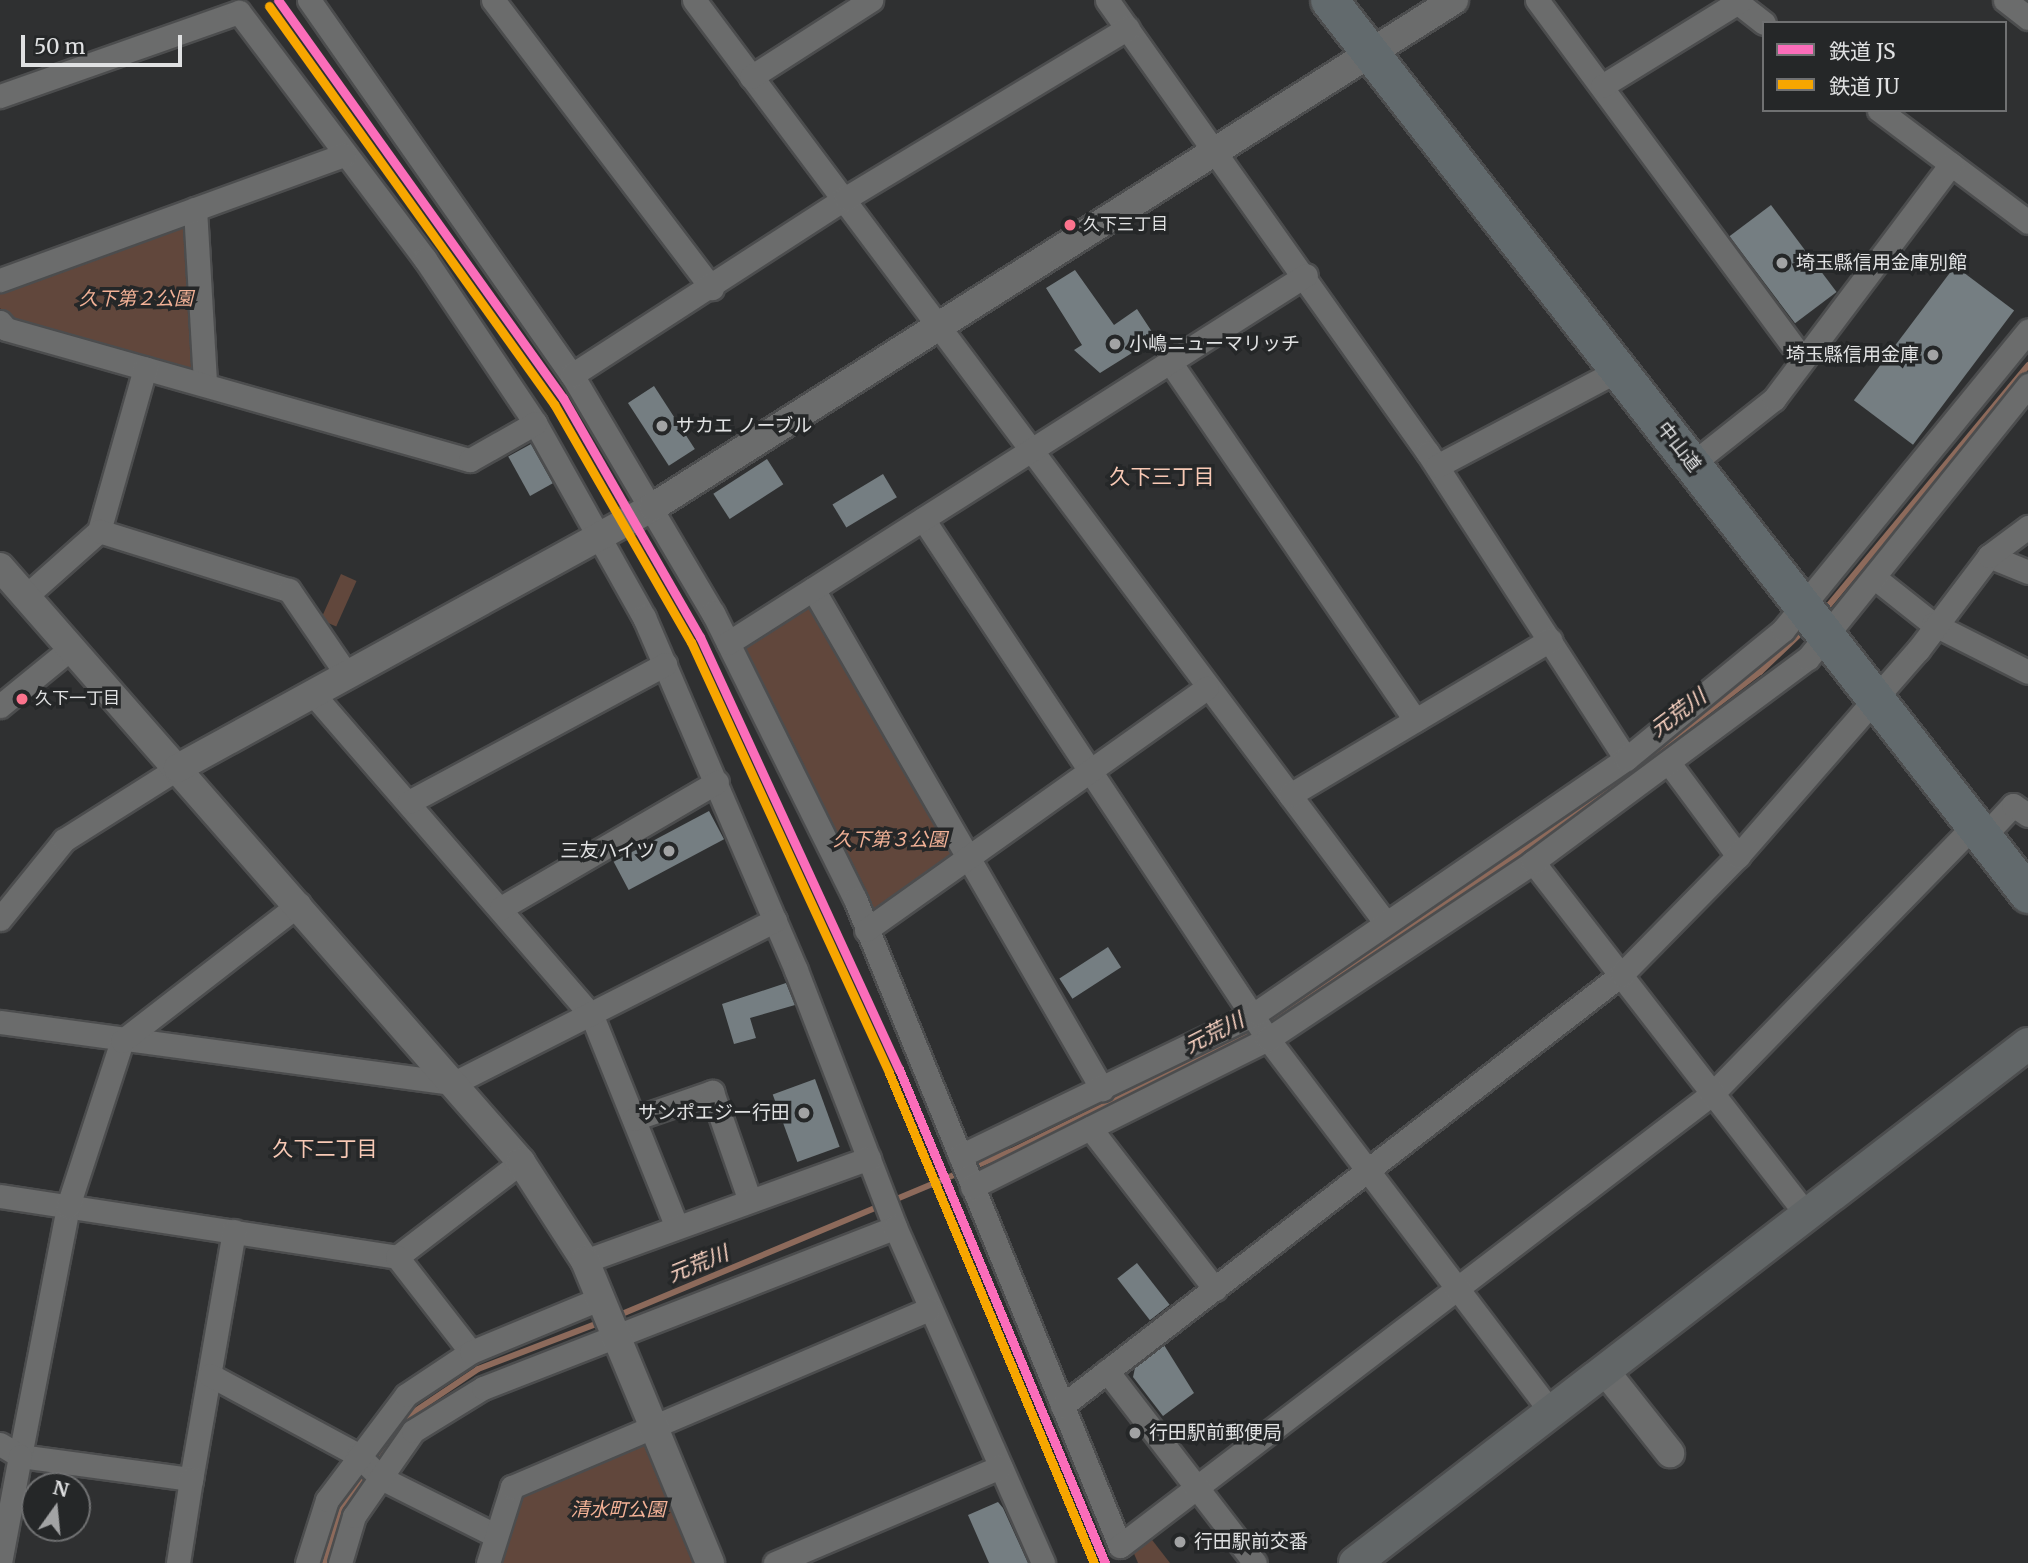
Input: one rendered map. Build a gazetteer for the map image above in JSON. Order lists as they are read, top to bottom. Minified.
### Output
{"streets":{"highway":["中山道"]},"districts":["久下三丁目","久下二丁目"],"water":["元荒川"],"parks":["久下第２公園","久下第３公園","清水町公園"],"places":["久下三丁目","埼玉縣信用金庫別館","小嶋ニューマリッチ","埼玉縣信用金庫","サカエ ノーブル","久下一丁目","三友ハイツ","サンポエジー行田","行田駅前郵便局","行田駅前交番"],"lines":["rail line JS","rail line JU"],"legend":["鉄道 JS","鉄道 JU"],"scale_bar":"50 m","north":"top"}
